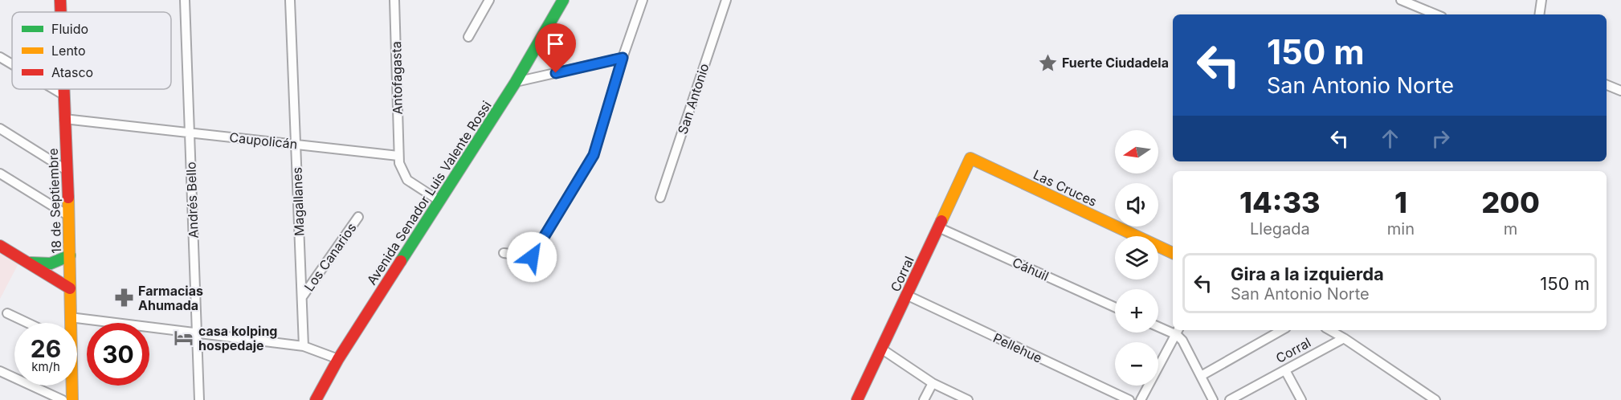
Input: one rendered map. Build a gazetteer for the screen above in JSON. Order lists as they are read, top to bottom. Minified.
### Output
{"streets":{"main road":["Las Cruces","Avenida Senador Luis Valente Rossi","18 de Septiembre","Corral"],"street":["Antofagasta","San Antonio","Caupolicán","Andrés Bello","Magallanes","Los Canarios","Cáhuil","Pellehue"]},"crossings":[["Antofagasta","Caupolicán"],["Caupolicán","Andrés Bello"],["Caupolicán","18 de Septiembre"],["Caupolicán","Magallanes"],["Las Cruces","Corral"],["Magallanes","Los Canarios"],["Cáhuil","Corral"],["Corral","Pellehue"]],"places":{"place":["Fuerte Ciudadela"],"pharmacy":["Farmacias Ahumada"],"hotel":["casa kolping hospedaje"]},"legend":["Fluido","Lento","Atasco"],"north":"left","page":{"turn":["150 m","San Antonio Norte"],"map_buttons":["+","−"],"eta":["14:33","Llegada","1","min","200","m"],"list":[{"name":"Gira a la izquierda","note":"San Antonio Norte","value":"150 m"}],"speed":"26 km/h","limit":"30"}}
